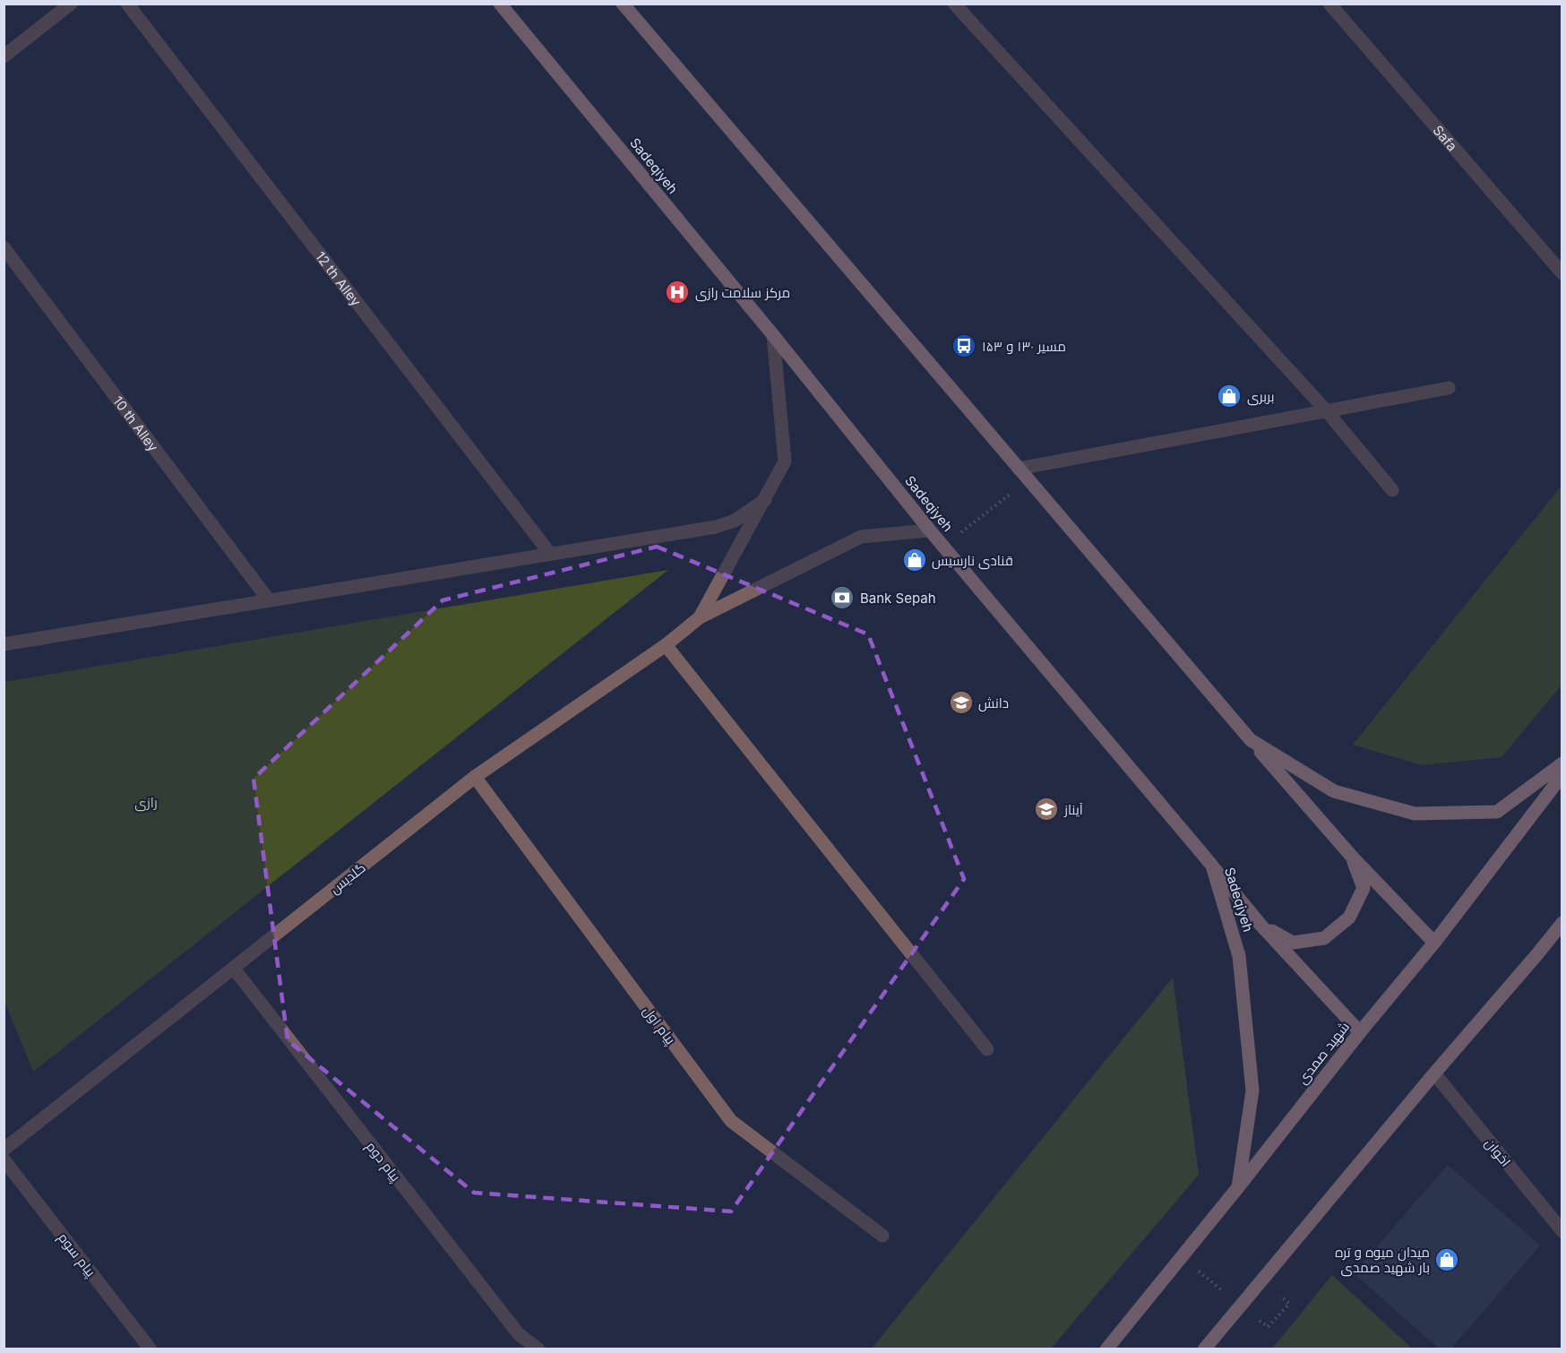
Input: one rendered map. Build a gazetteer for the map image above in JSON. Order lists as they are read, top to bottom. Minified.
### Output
{"streets":{"main road":["Sadeqiyeh","شهید صمدی"],"street":["Safa","12 th Alley","10 th Alley","گلدیس","پیام اول","اخوان","پیام دوم","پیام سوم"]},"crossings":[["Sadeqiyeh","شهید صمدی"],["گلدیس","پیام اول"],["گلدیس","پیام دوم"]],"parks":["رازی"],"places":{"hospital":["مرکز سلامت رازی"],"bus stop":["مسیر ۱۳۰ و ۱۵۳"],"shop":["بربری","قنادی نارسیس","میدان میوه و تره بار شهید صمدی"],"bank":["Bank Sepah"],"school or university":["دانش","آیناز"]}}
